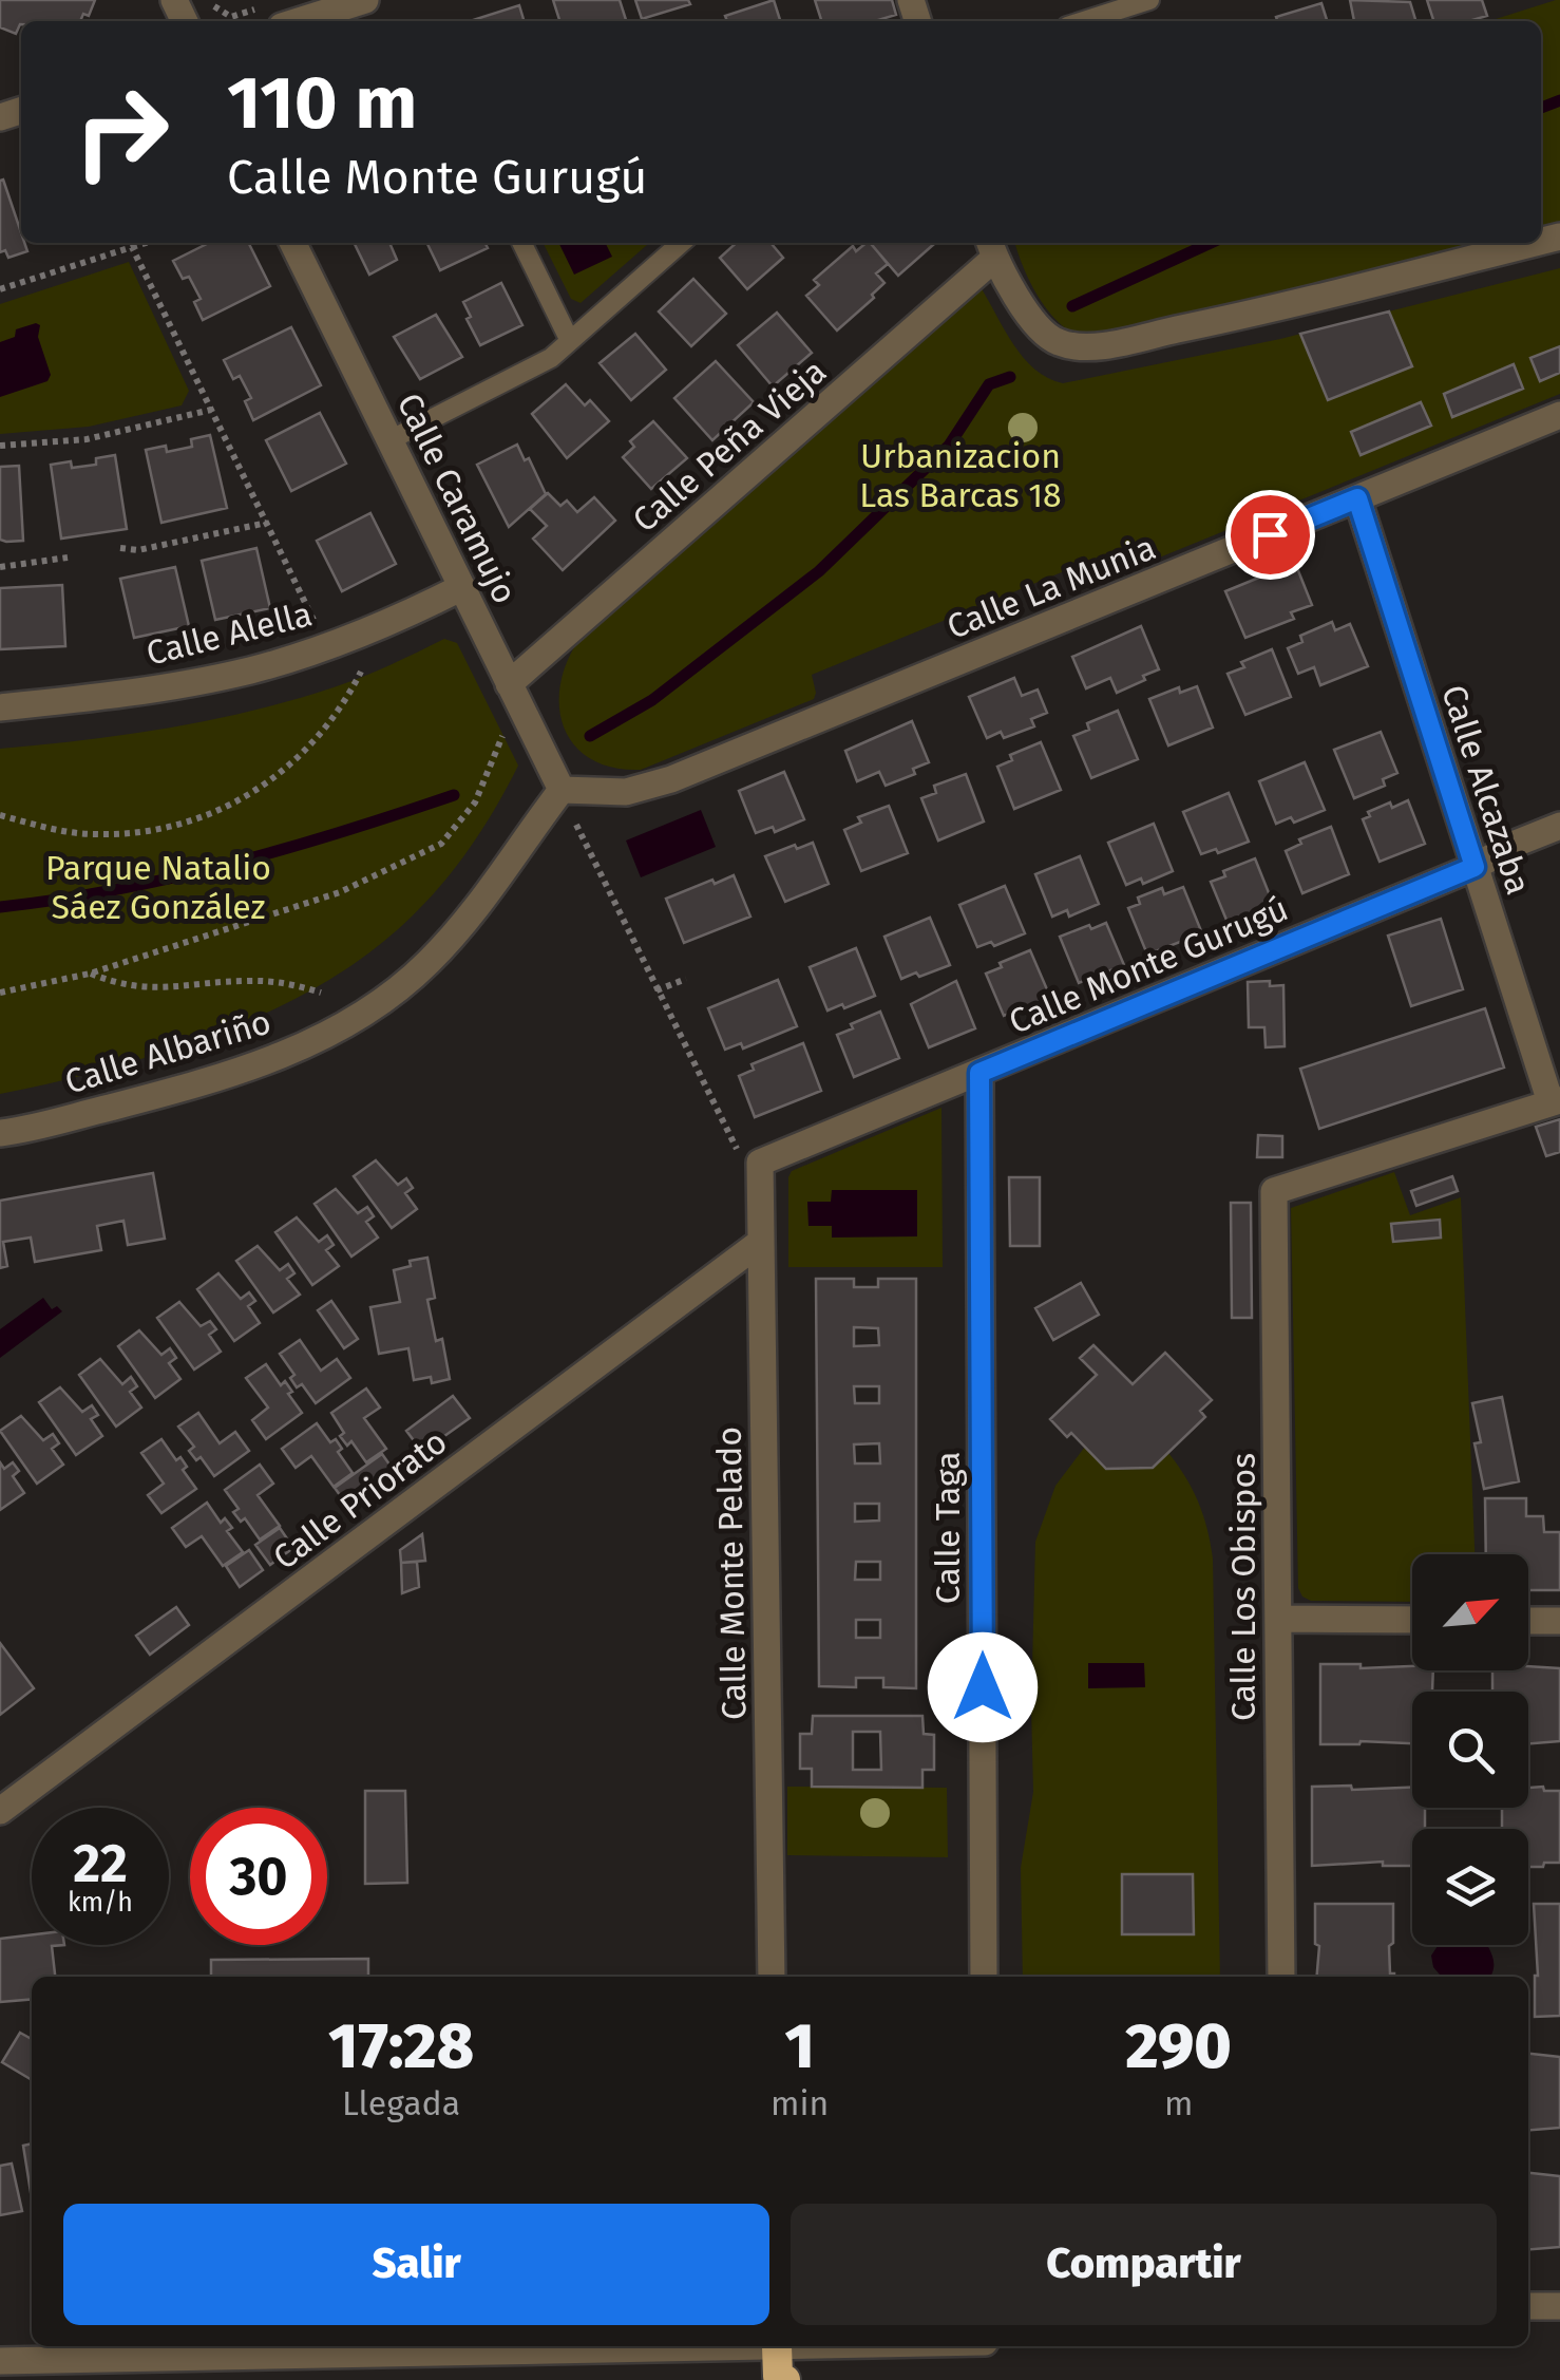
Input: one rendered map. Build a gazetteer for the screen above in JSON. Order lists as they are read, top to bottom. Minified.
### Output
{"streets":{"street":["Calle Peña Vieja","Calle Caramujo","Calle La Munia","Calle Alella","Calle Alcazaba","Calle Monte Gurugú","Calle Albariño","Calle Priorato","Calle Taga","Calle Monte Pelado","Calle Los Obispos"]},"crossings":[["Calle Peña Vieja","Calle Caramujo"],["Calle Caramujo","Calle La Munia"],["Calle Caramujo","Calle Alella"],["Calle Caramujo","Calle Albariño"],["Calle La Munia","Calle Alcazaba"],["Calle La Munia","Calle Albariño"],["Calle Alcazaba","Calle Monte Gurugú"],["Calle Alcazaba","Calle Los Obispos"],["Calle Monte Gurugú","Calle Taga"],["Calle Monte Gurugú","Calle Monte Pelado"],["Calle Priorato","Calle Monte Pelado"]],"parks":["Urbanizacion Las Barcas 18","Parque Natalio Sáez González"],"north":"top right","page":{"turn":["110 m","Calle Monte Gurugú"],"speed":"22 km/h","limit":"30","eta":["17:28","Llegada","1","min","290","m"],"buttons":["Salir","Compartir"]}}
